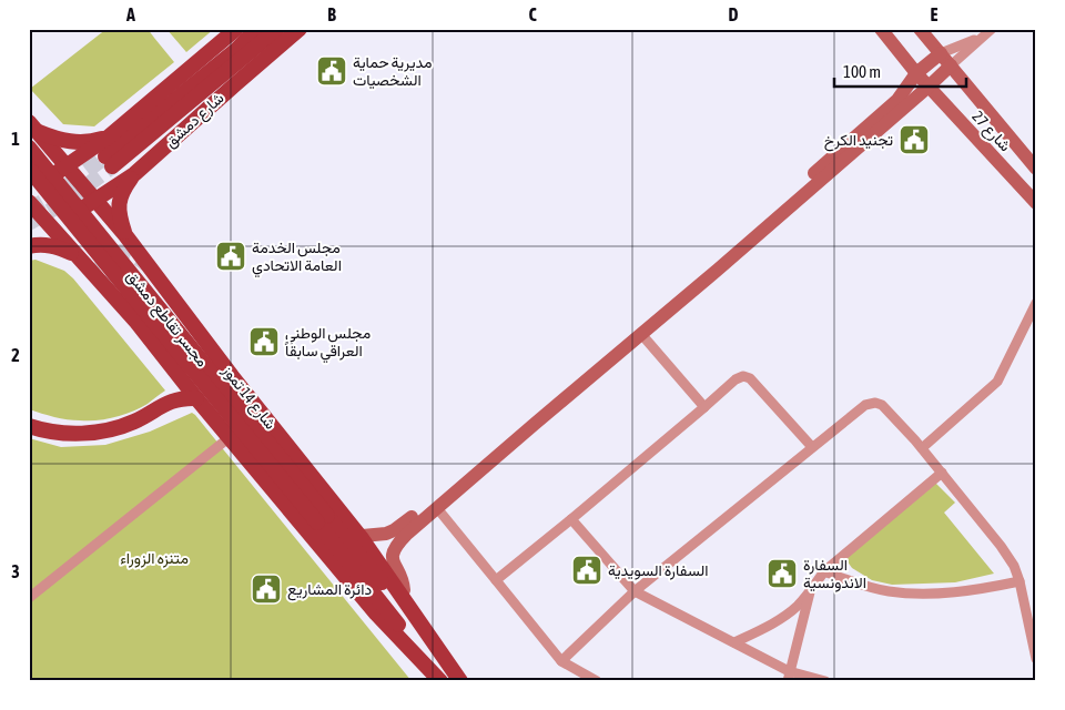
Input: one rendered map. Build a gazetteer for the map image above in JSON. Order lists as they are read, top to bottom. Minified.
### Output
{"streets":{"main road":["شارع دمشق","مجسر تقاطع دمشق","شارع 14 تموز"],"street":["شارع 27"]},"crossings":[["شارع دمشق","شارع 14 تموز"],["مجسر تقاطع دمشق","شارع 14 تموز"]],"parks":["متنزه الزوراء"],"places":{"public building":["مديرية حماية الشخصيات","تجنيد الكرخ","مجلس الخدمة العامة الاتحادي","مجلس الوطني العراقي سابقاً","السفارة السويدية","السفارة الاندونسية","دائرة المشاريع"]},"scale_bar":"100 m","grid":{"columns":["A","B","C","D","E"],"rows":["1","2","3"]}}
